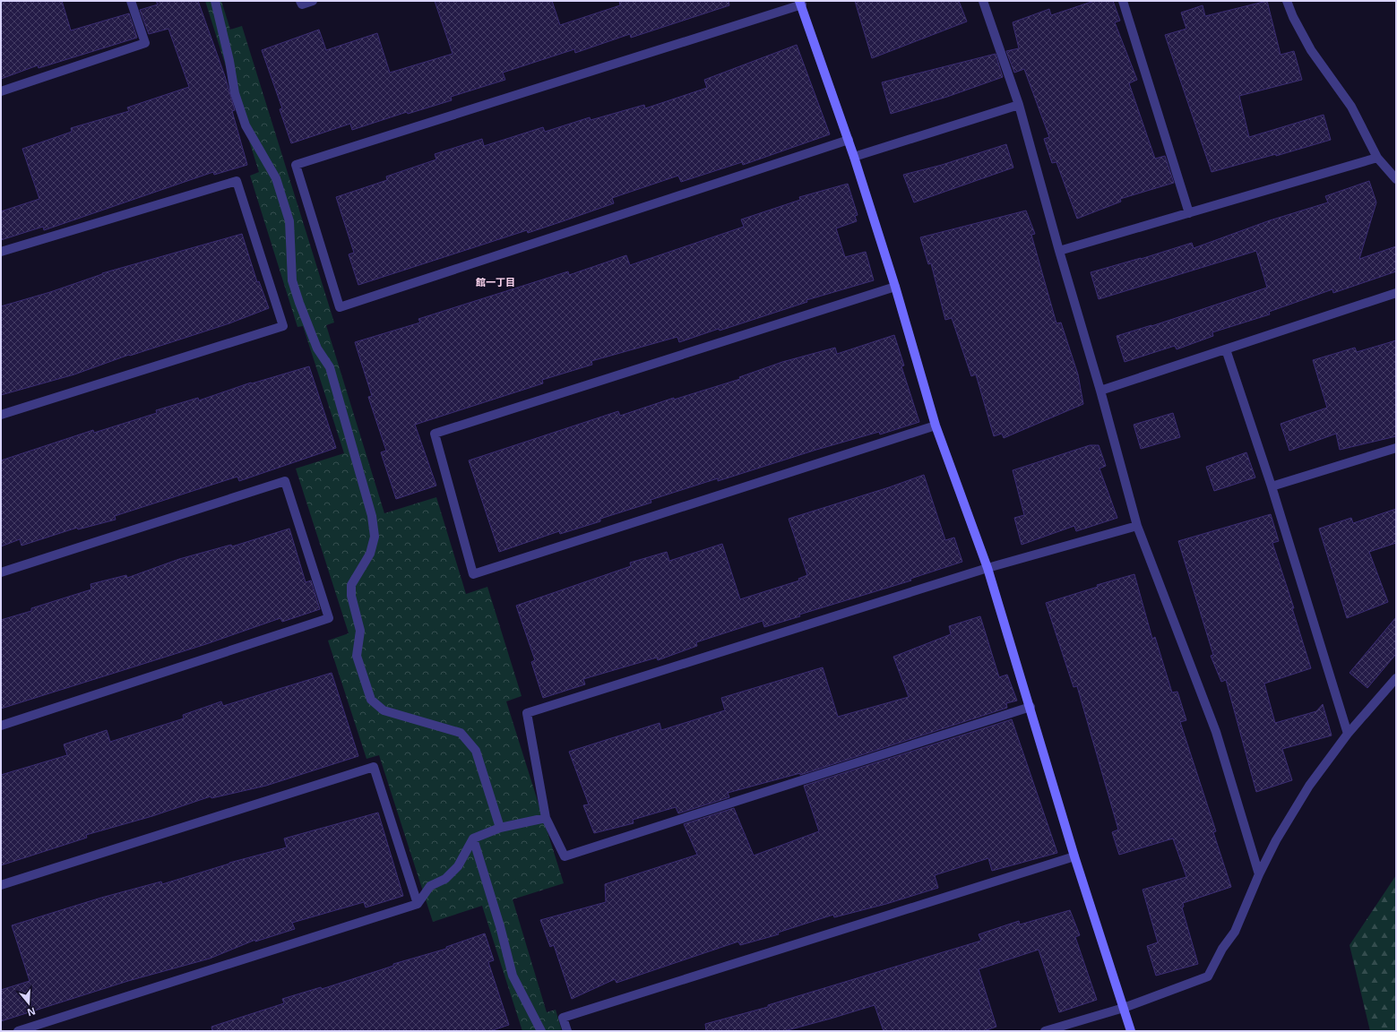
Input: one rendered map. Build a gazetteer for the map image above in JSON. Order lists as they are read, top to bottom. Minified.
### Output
{"districts":["館一丁目"],"north":"bottom"}
